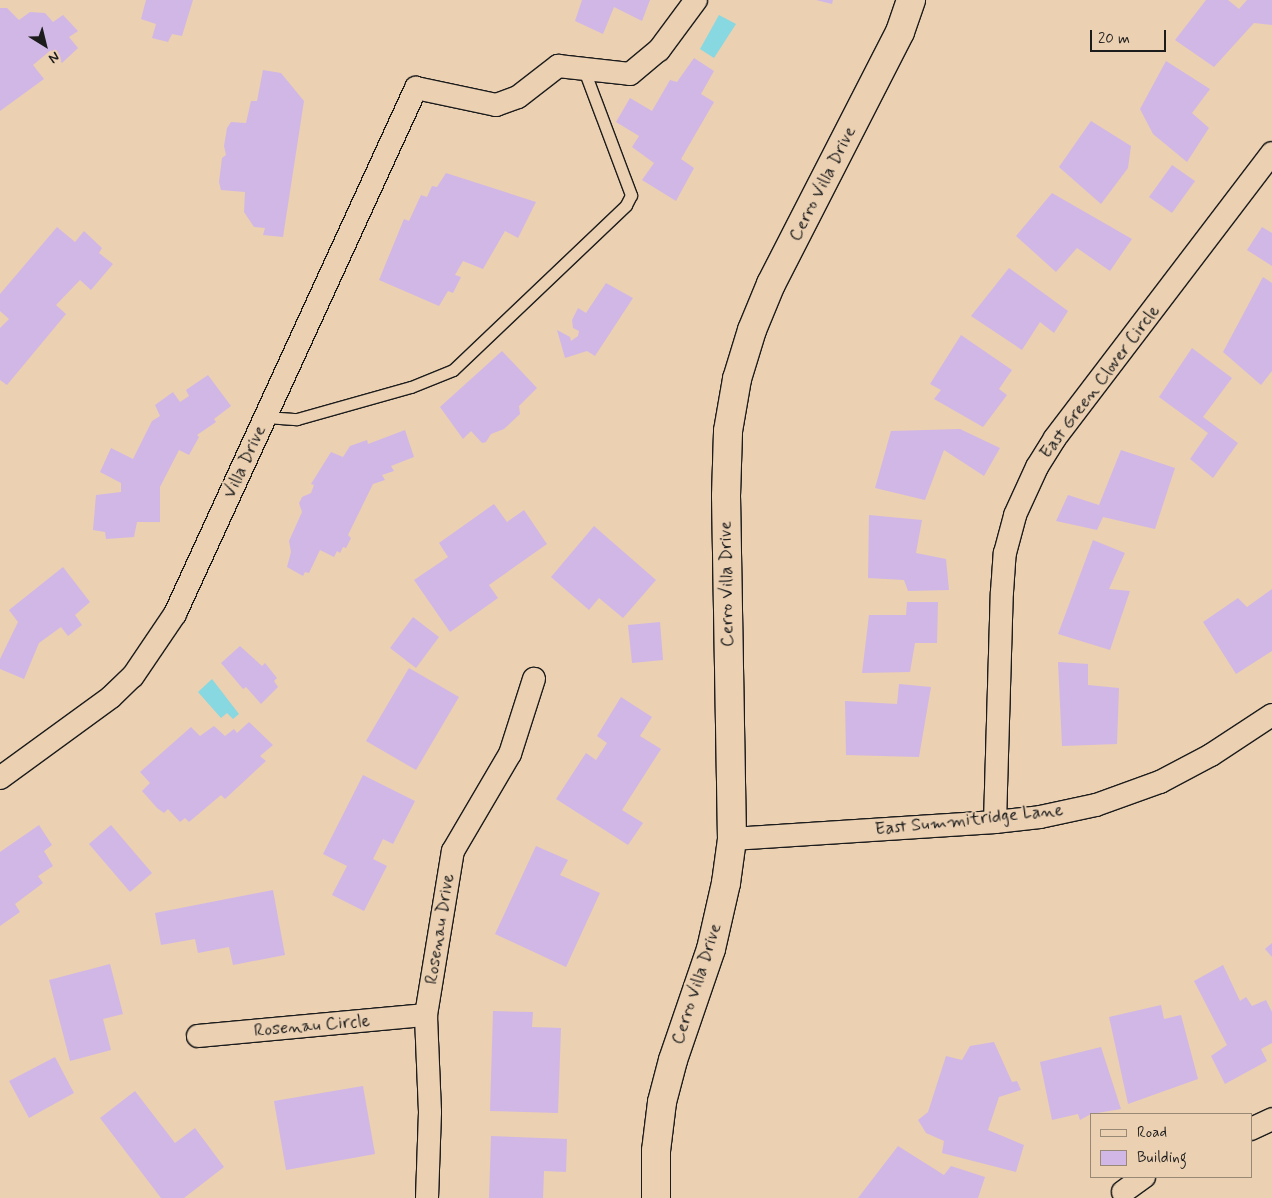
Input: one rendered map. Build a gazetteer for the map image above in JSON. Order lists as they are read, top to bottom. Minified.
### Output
{"streets":{"street":["Cerro Villa Drive","East Green Clover Circle","Villa Drive","East Summitridge Lane","Rosenau Drive","Rosenau Circle"]},"crossings":[["Cerro Villa Drive","East Summitridge Lane"],["East Green Clover Circle","East Summitridge Lane"],["Rosenau Drive","Rosenau Circle"]],"legend":["Road","Building"],"scale_bar":"20 m","north":"bottom right"}
